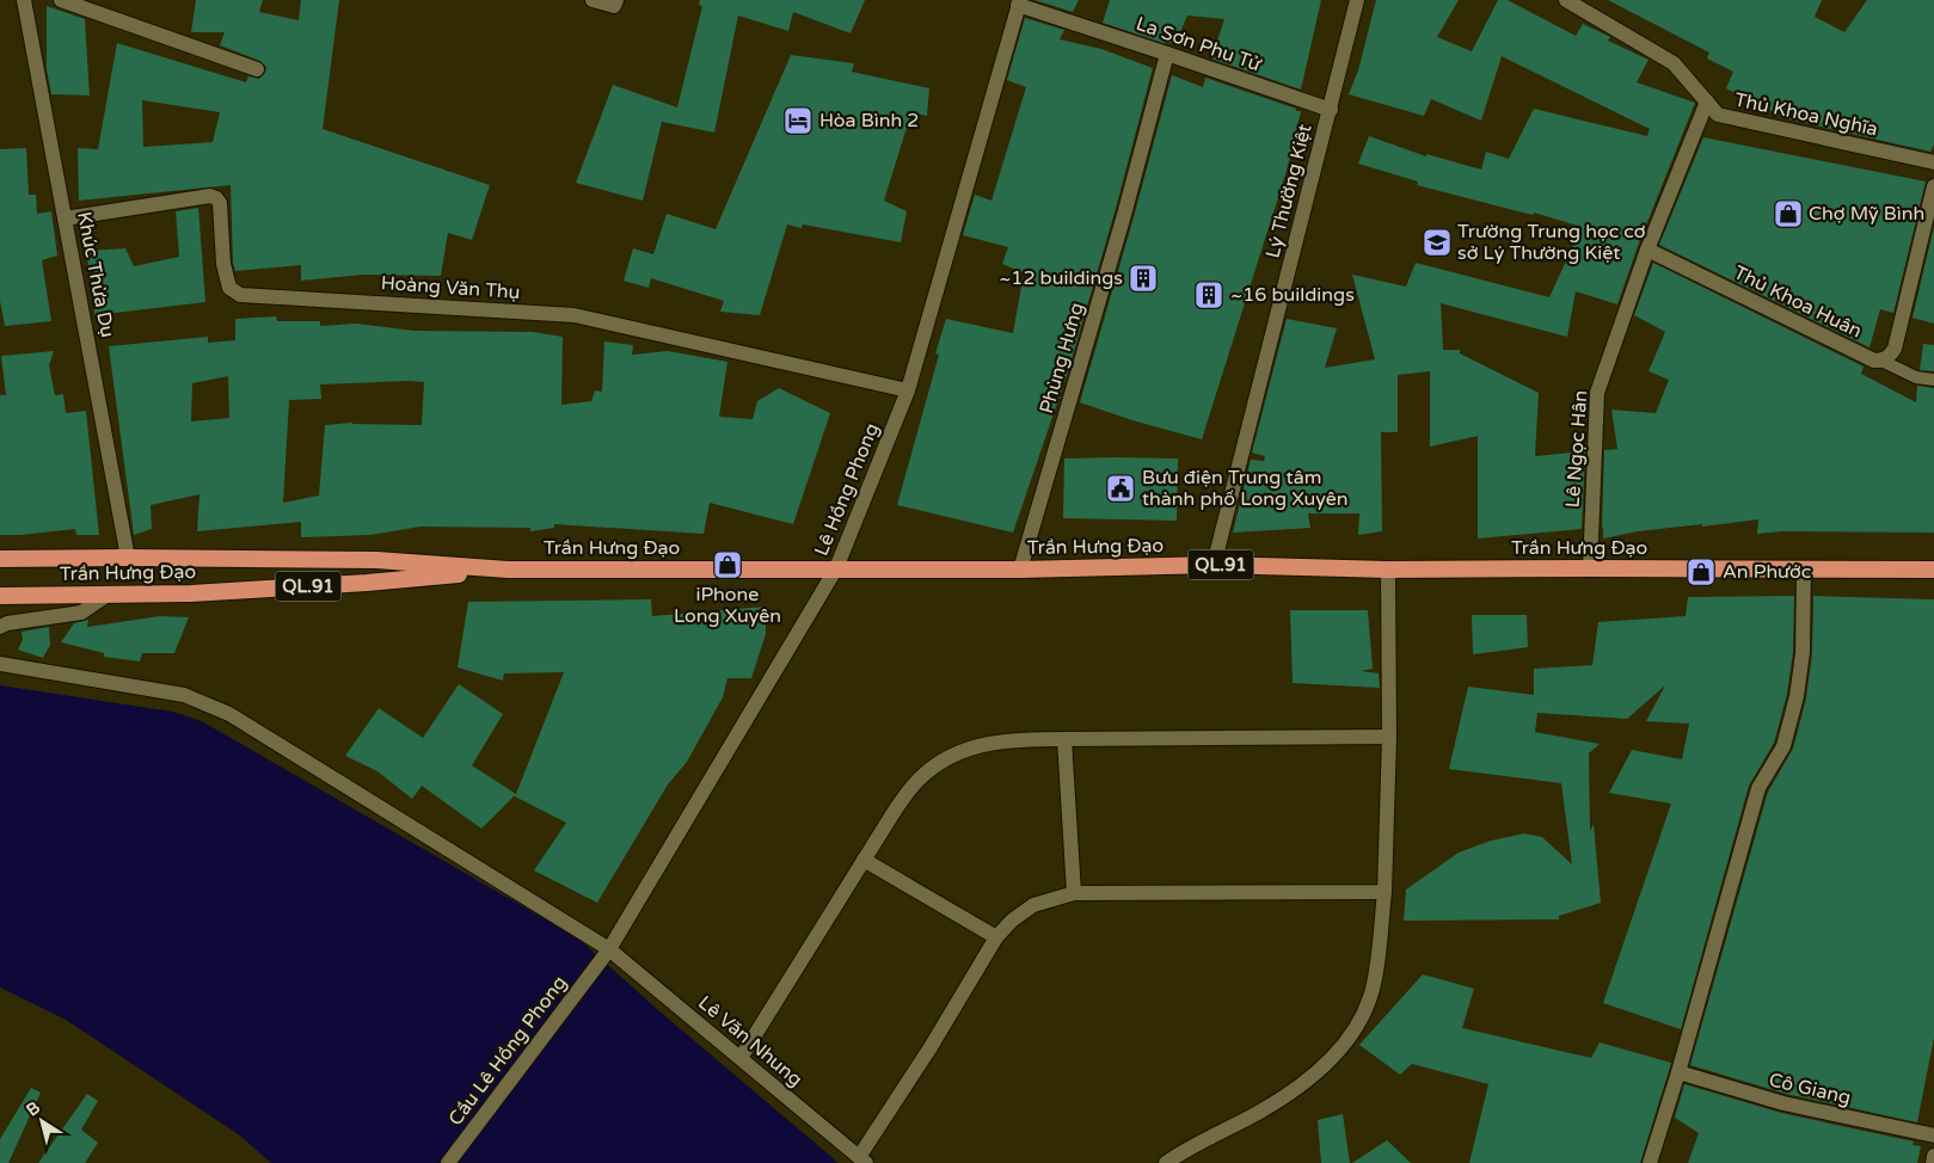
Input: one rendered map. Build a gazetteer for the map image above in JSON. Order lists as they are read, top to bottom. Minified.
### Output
{"streets":{"highway":["Trần Hưng Đạo","QL.91"],"street":["La Sơn Phu Tử","Thủ Khoa Nghĩa","Lý Thường Kiệt","Khúc Thừa Dụ","Hoàng Văn Thụ","Thủ Khoa Huân","Phùng Hưng","Lê Ngọc Hân","Lê Hồng Phong","Lê Văn Nhung","Cầu Lê Hồng Phong","Cô Giang"]},"crossings":[["La Sơn Phu Tử","Lý Thường Kiệt"],["La Sơn Phu Tử","Phùng Hưng"],["La Sơn Phu Tử","Lê Hồng Phong"],["Thủ Khoa Nghĩa","Lê Ngọc Hân"],["Lý Thường Kiệt","Trần Hưng Đạo"],["Khúc Thừa Dụ","Hoàng Văn Thụ"],["Khúc Thừa Dụ","Trần Hưng Đạo"],["Hoàng Văn Thụ","Lê Hồng Phong"],["Thủ Khoa Huân","Lê Ngọc Hân"],["Phùng Hưng","Trần Hưng Đạo"],["Lê Ngọc Hân","Trần Hưng Đạo"],["Lê Hồng Phong","Trần Hưng Đạo"],["Lê Hồng Phong","Lê Văn Nhung"],["Lê Hồng Phong","Cầu Lê Hồng Phong"]],"places":{"hotel":["Hòa Bình 2"],"shop":["Chợ Mỹ Bình","iPhone Long Xuyên","An Phước"],"school or university":["Trường Trung học cơ sở Lý Thường Kiệt"],"building":["~12 buildings","~16 buildings"],"public building":["Bưu điện Trung tâm thành phố Long Xuyên"]},"north":"top left"}
